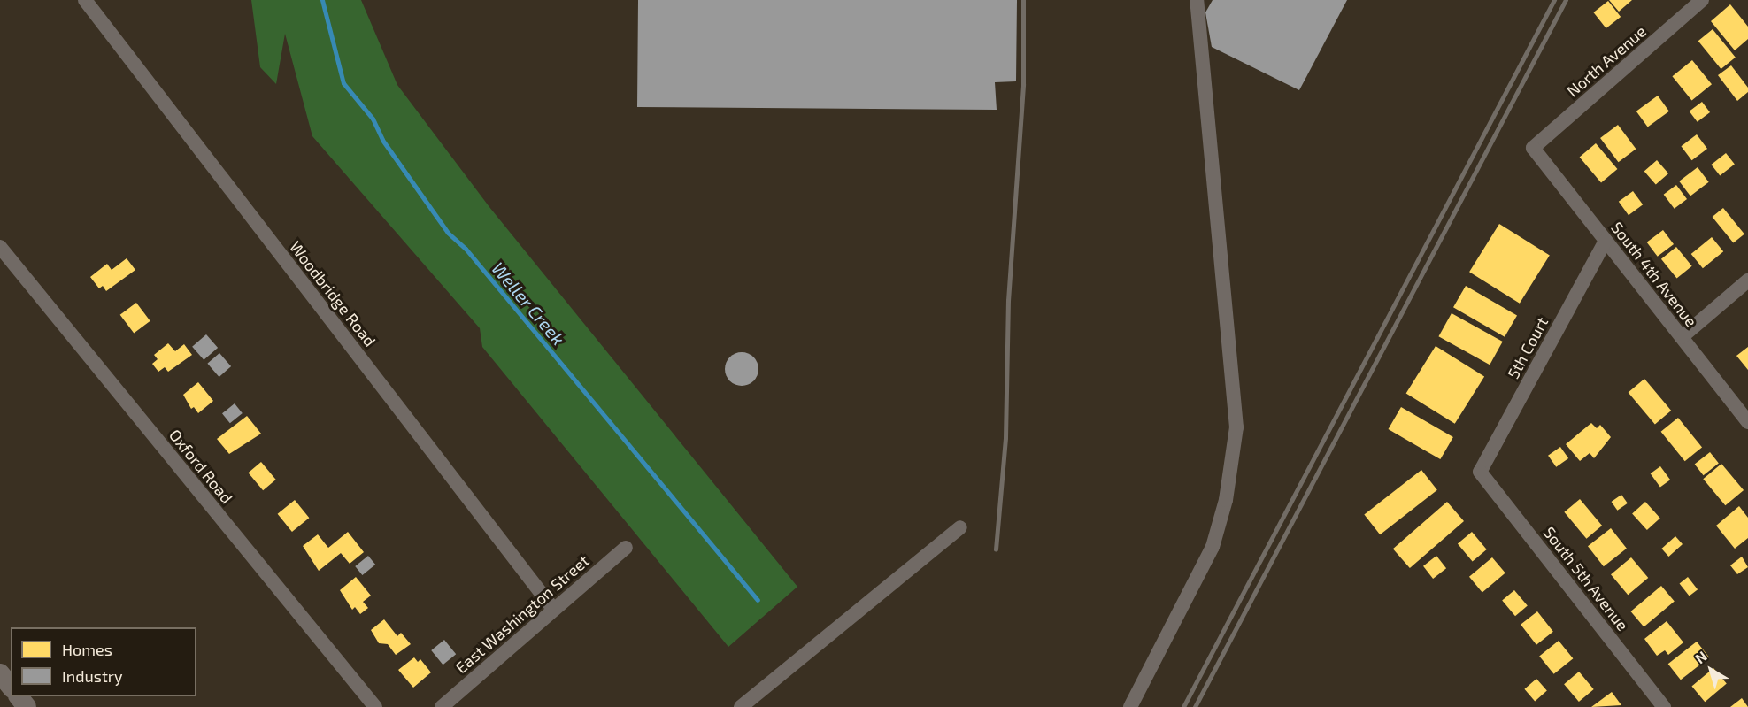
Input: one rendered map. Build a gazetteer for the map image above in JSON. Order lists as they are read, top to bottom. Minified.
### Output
{"streets":{"street":["North Avenue","South 4th Avenue","Woodbridge Road","5th Court","Oxford Road","South 5th Avenue","East Washington Street"]},"crossings":[["North Avenue","South 4th Avenue"],["South 4th Avenue","5th Court"],["Woodbridge Road","East Washington Street"],["5th Court","South 5th Avenue"]],"water":["Weller Creek"],"legend":["Homes","Industry"],"north":"top left"}
